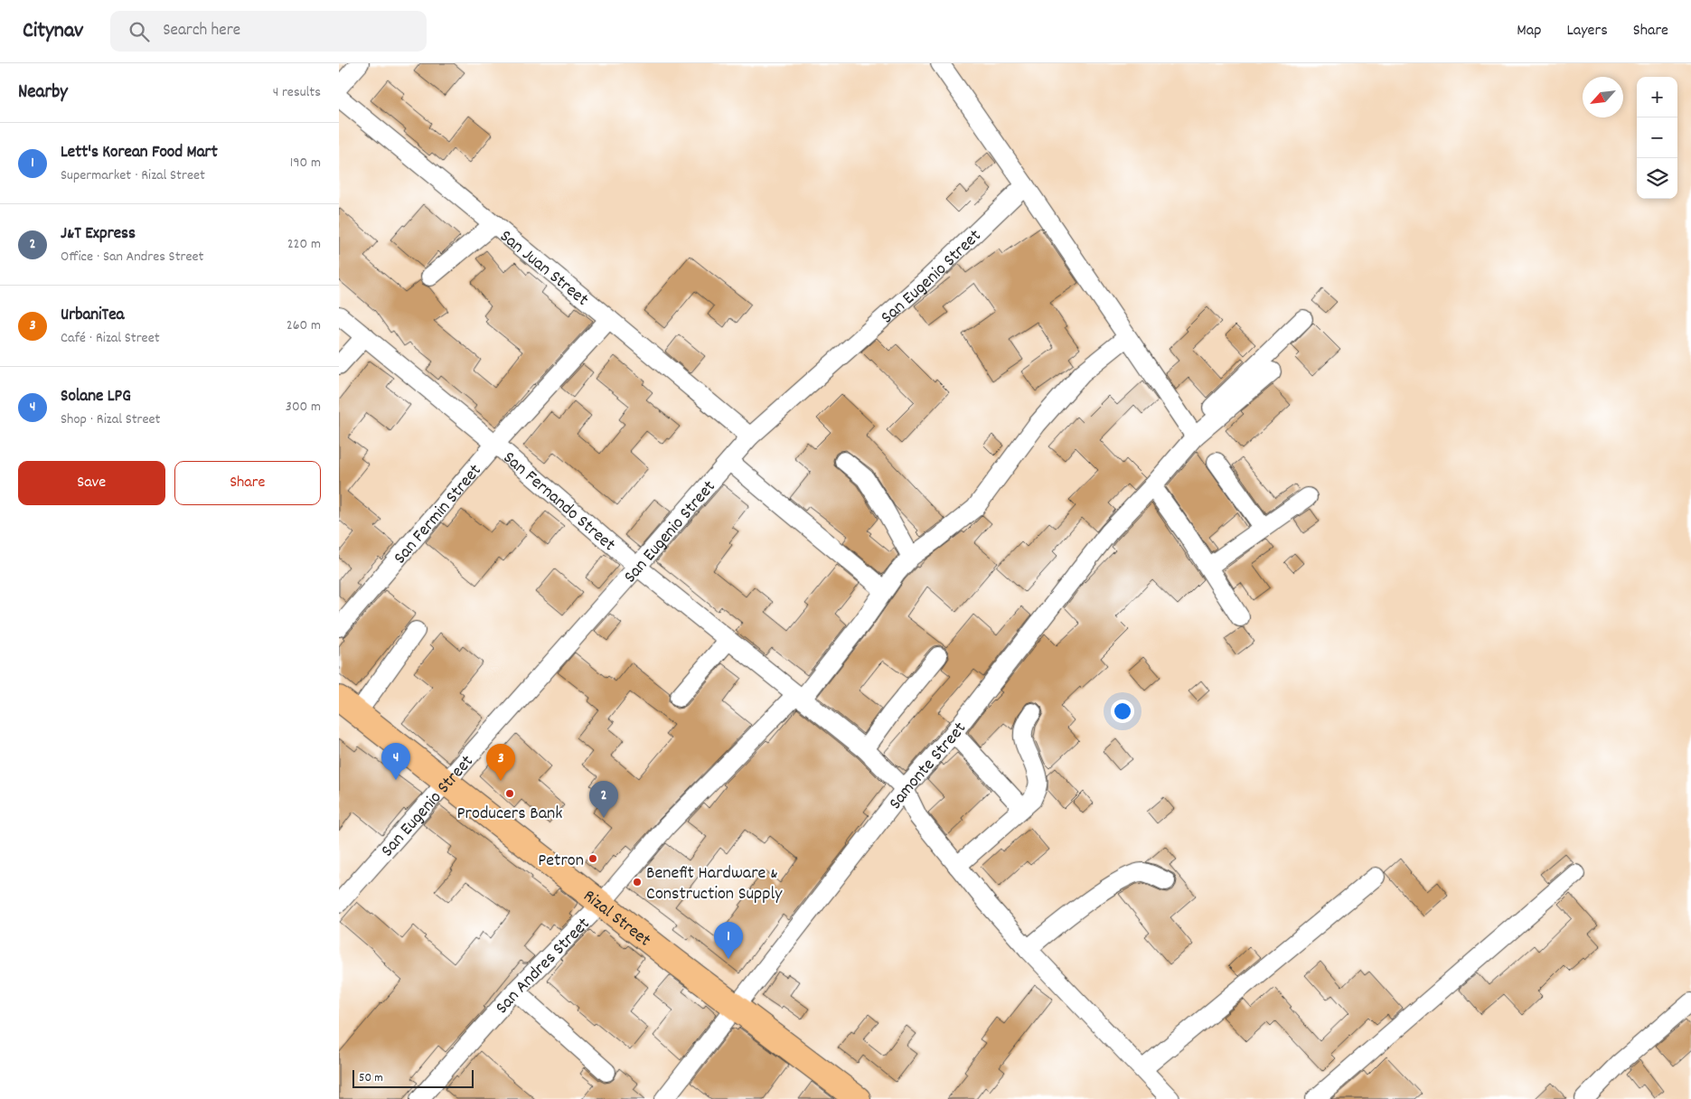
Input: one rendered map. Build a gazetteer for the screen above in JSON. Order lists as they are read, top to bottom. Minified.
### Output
{"streets":{"main road":["Rizal Street"],"street":["San Juan Street","San Eugenio Street","San Fernando Street","San Fermin Street","Samonte Street","San Andres Street"]},"crossings":[["San Juan Street","San Eugenio Street"],["San Juan Street","San Fermin Street"],["San Eugenio Street","San Fernando Street"],["San Eugenio Street","Rizal Street"],["San Fernando Street","San Fermin Street"],["San Fernando Street","Samonte Street"],["San Fernando Street","San Andres Street"],["Samonte Street","Rizal Street"],["Rizal Street","San Andres Street"]],"places":["Producers Bank","Petron","Benefit Hardware & Construction Supply"],"scale_bar":"50 m","north":"bottom left","page":{"header":"Citynav","search":"Search here","nav":["Map","Layers","Share"],"heading":["Nearby","4 results"],"map_buttons":["+","−"],"list":[{"mark":"1","name":"Lett's Korean Food Mart","note":"Supermarket · Rizal Street","value":"190 m"},{"mark":"2","name":"J&T Express","note":"Office · San Andres Street","value":"220 m"},{"mark":"3","name":"UrbaniTea","note":"Café · Rizal Street","value":"260 m"},{"mark":"4","name":"Solane LPG","note":"Shop · Rizal Street","value":"300 m"}],"buttons":["Save","Share"],"pins":["4","3","2","1"],"scale":"50 m"}}
